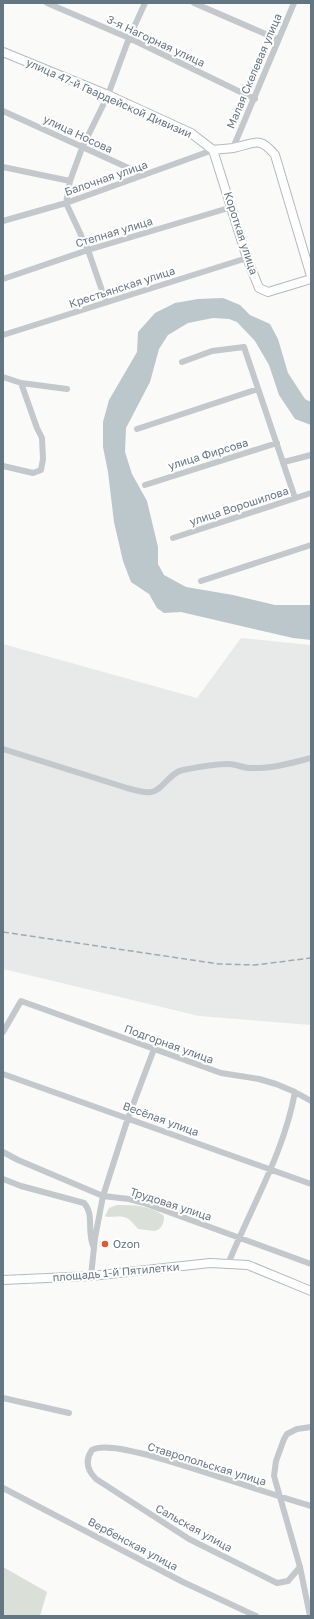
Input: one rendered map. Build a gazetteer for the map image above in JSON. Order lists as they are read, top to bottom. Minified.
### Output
{"streets":{"main road":["улица 47-й Гвардейской Дивизии","Короткая улица","площадь 1-й Пятилетки"],"street":["3-я Нагорная улица","Малая Скелевая улица","улица Носова","Балочная улица","Степная улица","Крестьянская улица","улица Фирсова","улица Ворошилова","Подгорная улица","Весёлая улица","Трудовая улица","Ставропольская улица","Сальская улица","Вербенская улица"]},"crossings":[["3-я Нагорная улица","Малая Скелевая улица"],["улица 47-й Гвардейской Дивизии","Балочная улица"],["улица 47-й Гвардейской Дивизии","Короткая улица"],["улица Носова","Балочная улица"],["Балочная улица","Короткая улица"],["Степная улица","Короткая улица"],["Короткая улица","Крестьянская улица"],["Ставропольская улица","Сальская улица"]],"places":["Ozon"]}
